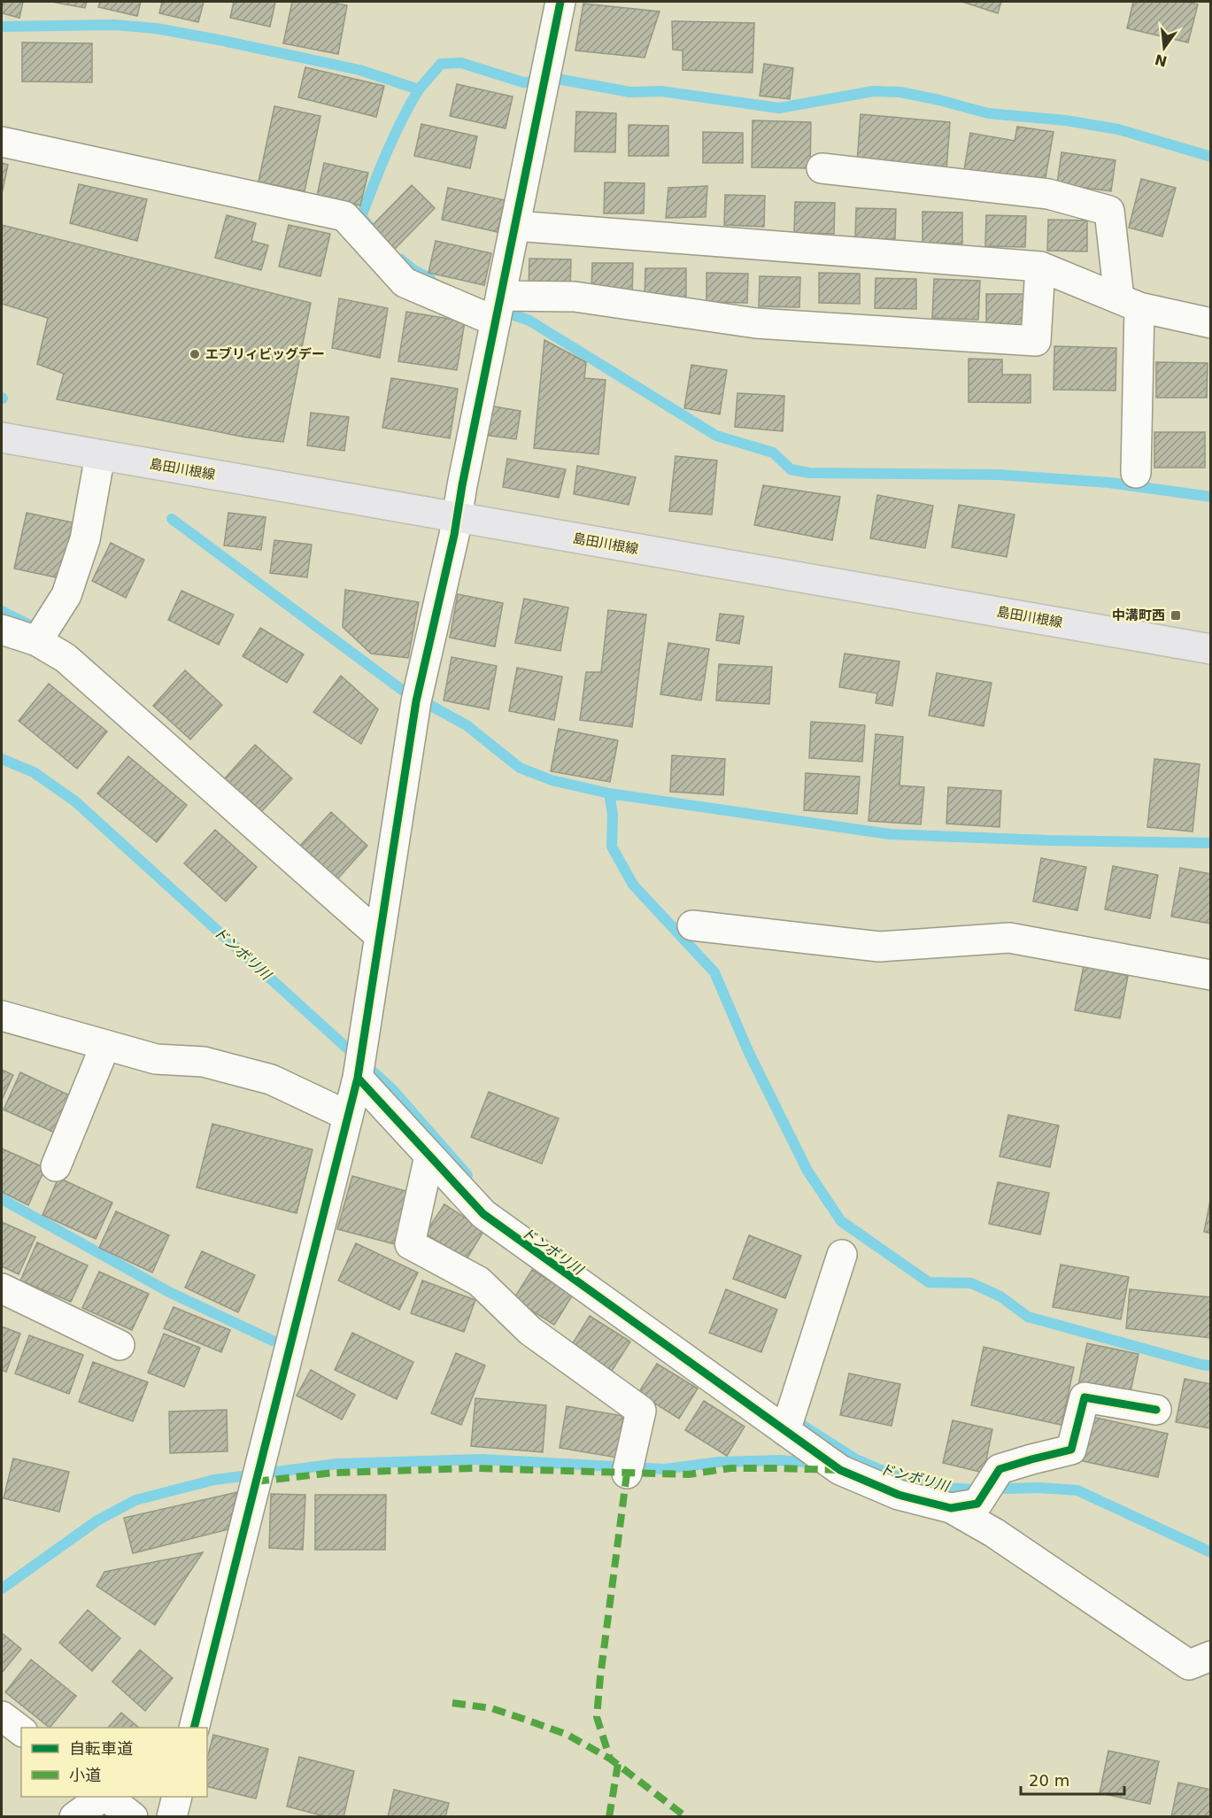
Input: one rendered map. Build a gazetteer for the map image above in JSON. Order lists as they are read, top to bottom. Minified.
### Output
{"streets":{"main road":["島田川根線"]},"water":["ドンボリ川"],"places":{"other":["エブリィビッグデー"],"transit":["中溝町西"]},"legend":["自転車道","小道"],"scale_bar":"20 m","north":"bottom"}
